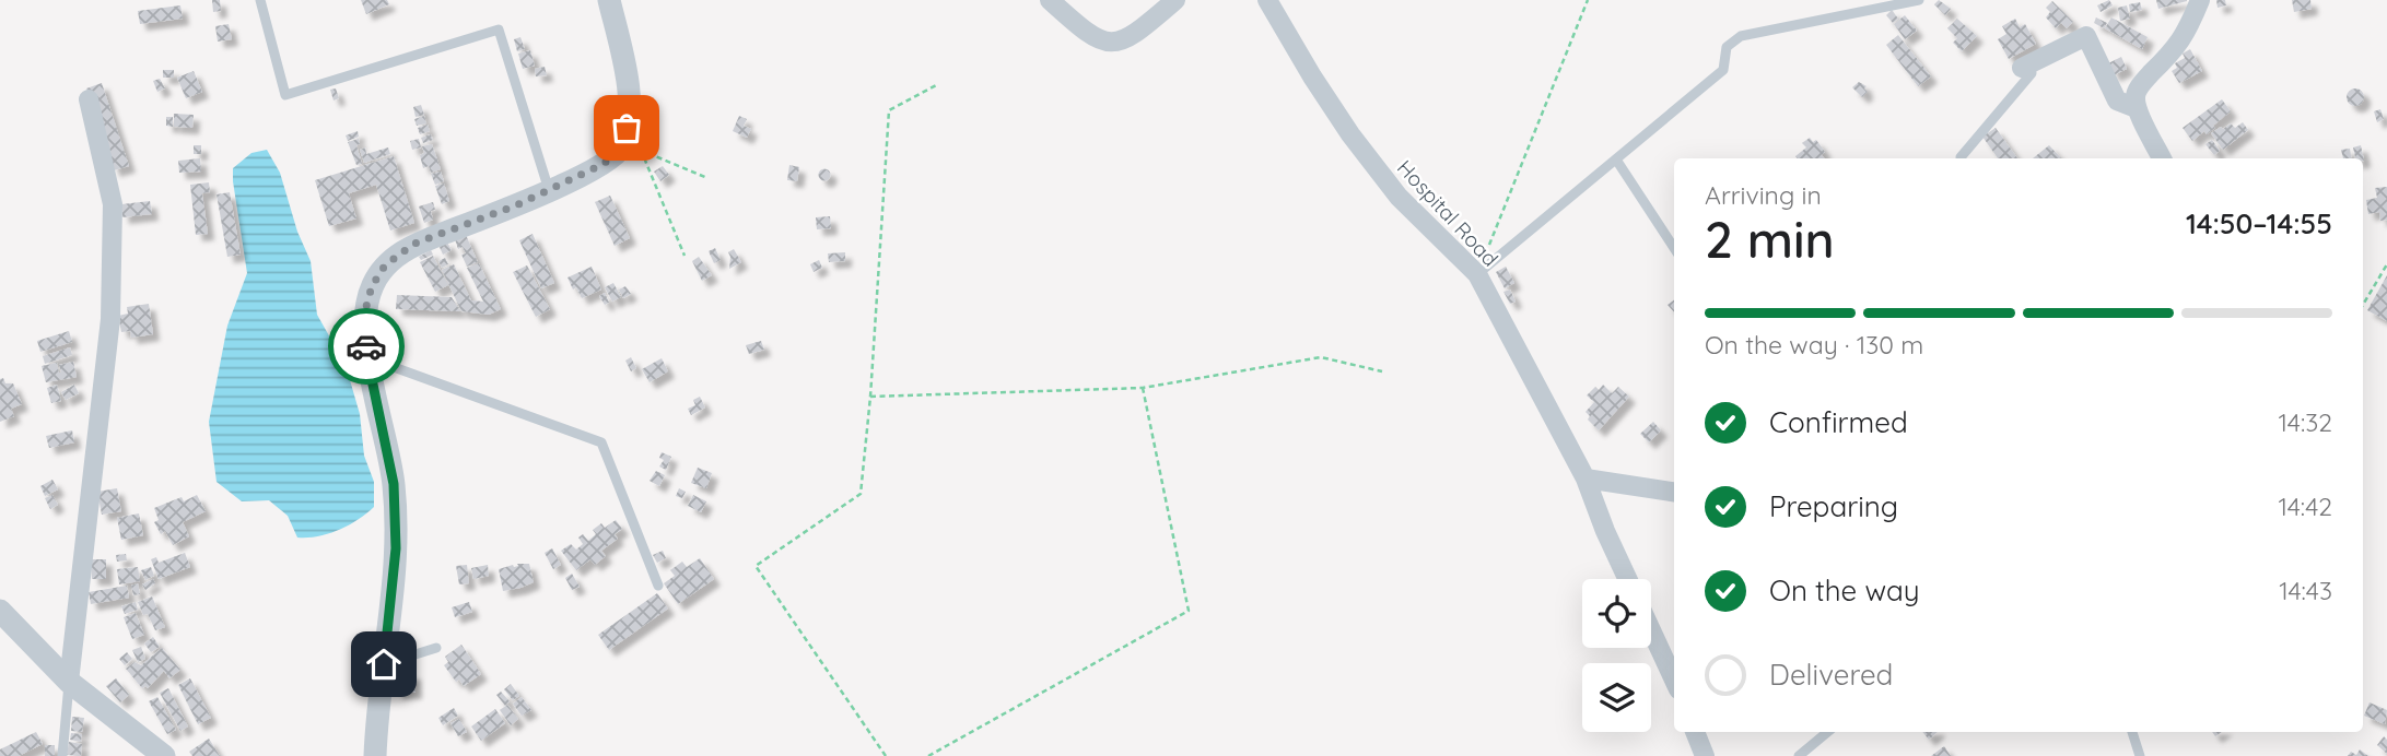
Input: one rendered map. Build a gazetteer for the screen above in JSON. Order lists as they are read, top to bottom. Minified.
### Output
{"streets":{"street":["Hospital Road"]},"page":{"heading":["2 min","Arriving in","14:50–14:55"],"bar":"On the way · 130 m","list":[["Confirmed","14:32"],["Preparing","14:42"],["On the way","14:43"],"Delivered"]}}
